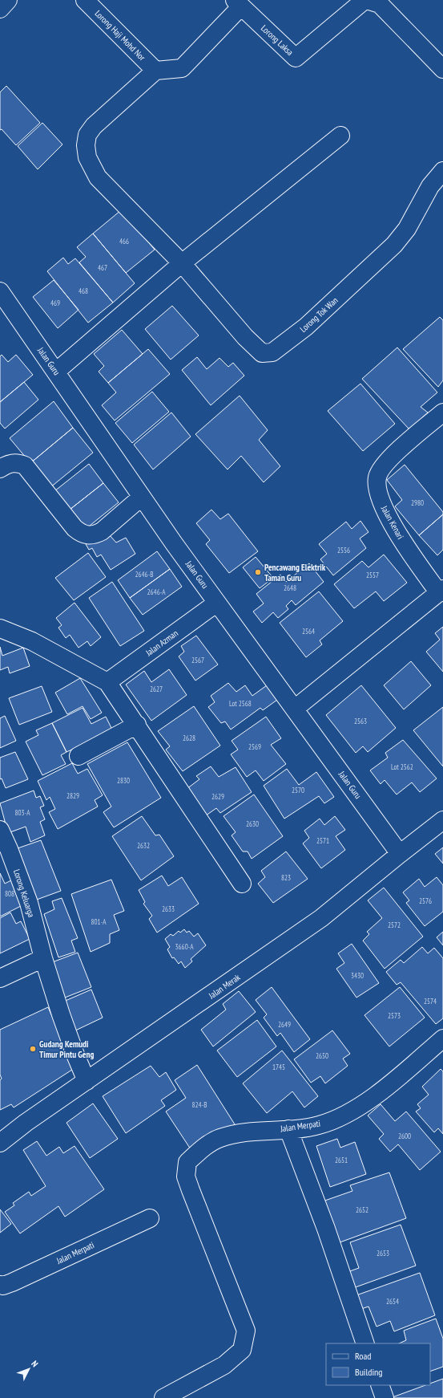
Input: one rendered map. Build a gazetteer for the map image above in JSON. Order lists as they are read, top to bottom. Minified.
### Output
{"streets":{"street":["Lorong Haji Mohd Nor","Lorong Laksa","Lorong Tok Wan","Jalan Guru","Jalan Kenari","Jalan Azman","Lorong Keluarga","Jalan Merak","Jalan Merpati"]},"crossings":[["Jalan Guru","Jalan Kenari"],["Jalan Guru","Jalan Azman"],["Jalan Guru","Jalan Merak"],["Lorong Keluarga","Jalan Merak"]],"places":["Pencawang Elektrik Taman Guru","Gudang Kemudi Timur Pintu Geng"],"house_numbers":["466","467","468","469","2980","2556","2646-B","2557","2648","2646-A","2564","2567","2627","Lot 2568","2563","2628","2569","Lot 2562","2830","2570","2829","2629","803-A","2630","2571","2632","823","808","2576","2633","801-A","2572","3660-A","3430","2574","2573","2649","2650","1745","824-B","2600","2651","2652","2653","2654"],"legend":["Road","Building"],"north":"top right"}
